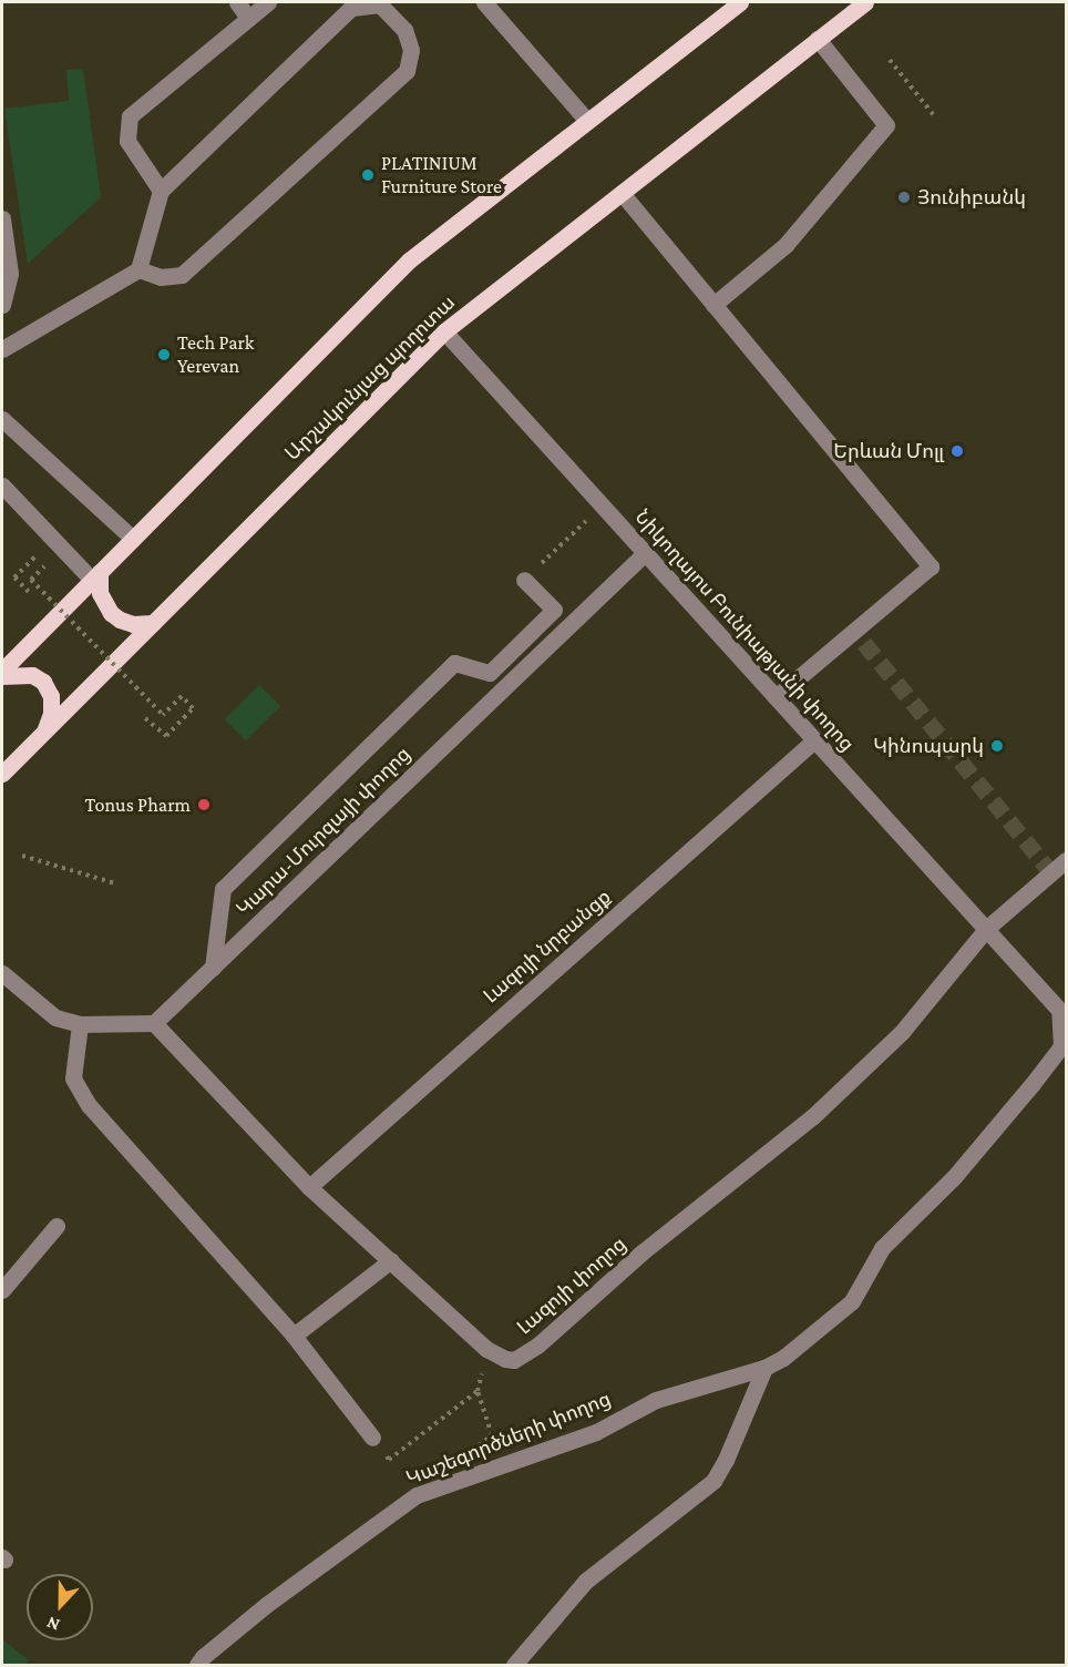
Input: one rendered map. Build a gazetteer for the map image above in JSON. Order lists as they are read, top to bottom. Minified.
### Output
{"streets":{"main road":["Արշակունյաց պողոտա"],"street":["Նիկողայոս Բունիաթյանի փողոց","Կարա-Մուրզայի փողոց","Լազոյի նրբանցք","Լազոյի փողոց","Կաշեգործների փողոց"]},"crossings":[["Արշակունյաց պողոտա","Նիկողայոս Բունիաթյանի փողոց"],["Նիկողայոս Բունիաթյանի փողոց","Կարա-Մուրզայի փողոց"],["Նիկողայոս Բունիաթյանի փողոց","Լազոյի նրբանցք"],["Նիկողայոս Բունիաթյանի փողոց","Լազոյի փողոց"],["Նիկողայոս Բունիաթյանի փողոց","Կաշեգործների փողոց"],["Կարա-Մուրզայի փողոց","Լազոյի փողոց"],["Լազոյի նրբանցք","Լազոյի փողոց"]],"places":["PLATINIUM Furniture Store","Յունիբանկ","Tech Park Yerevan","Երևան Մոլլ","Կինոպարկ","Tonus Pharm"],"north":"bottom"}
